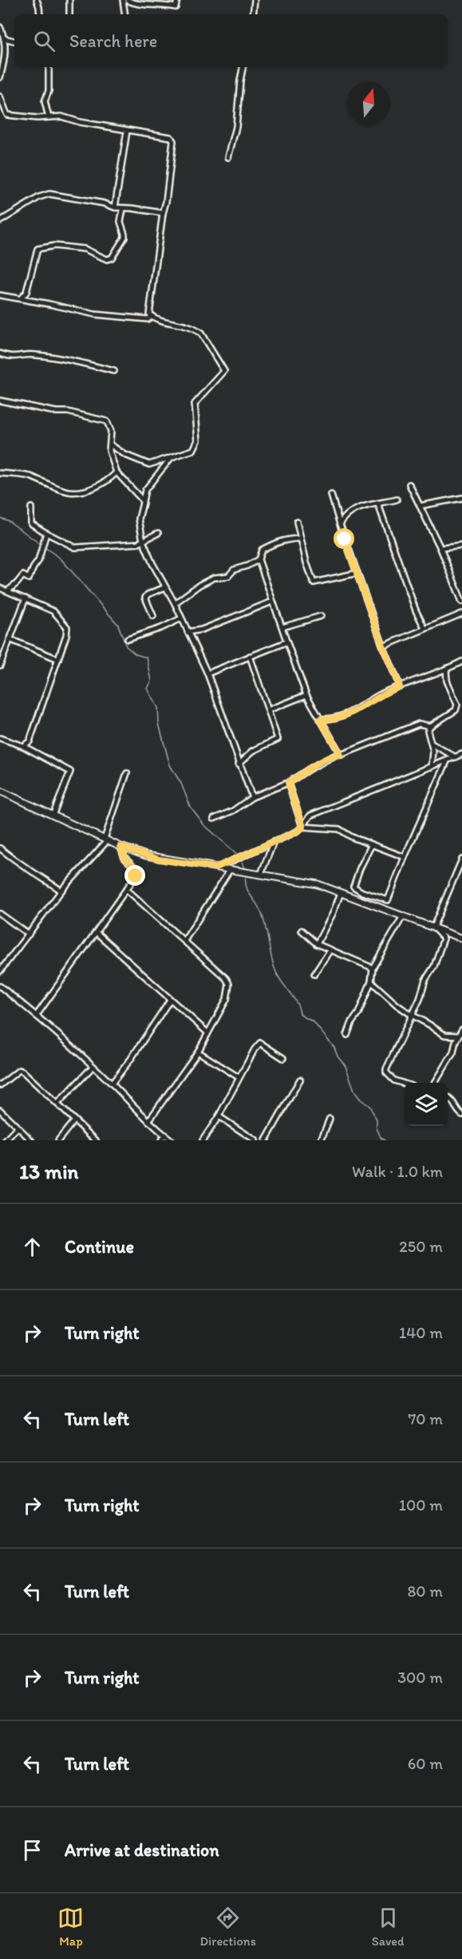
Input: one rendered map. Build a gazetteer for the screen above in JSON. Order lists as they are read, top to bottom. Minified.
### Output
{"north":"top","page":{"search":"Search here","heading":["13 min","Walk · 1.0 km"],"list":[["Continue","250 m"],["Turn right","140 m"],["Turn left","70 m"],["Turn right","100 m"],["Turn left","80 m"],["Turn right","300 m"],["Turn left","60 m"],"Arrive at destination"],"nav":["Map","Directions","Saved"]}}
